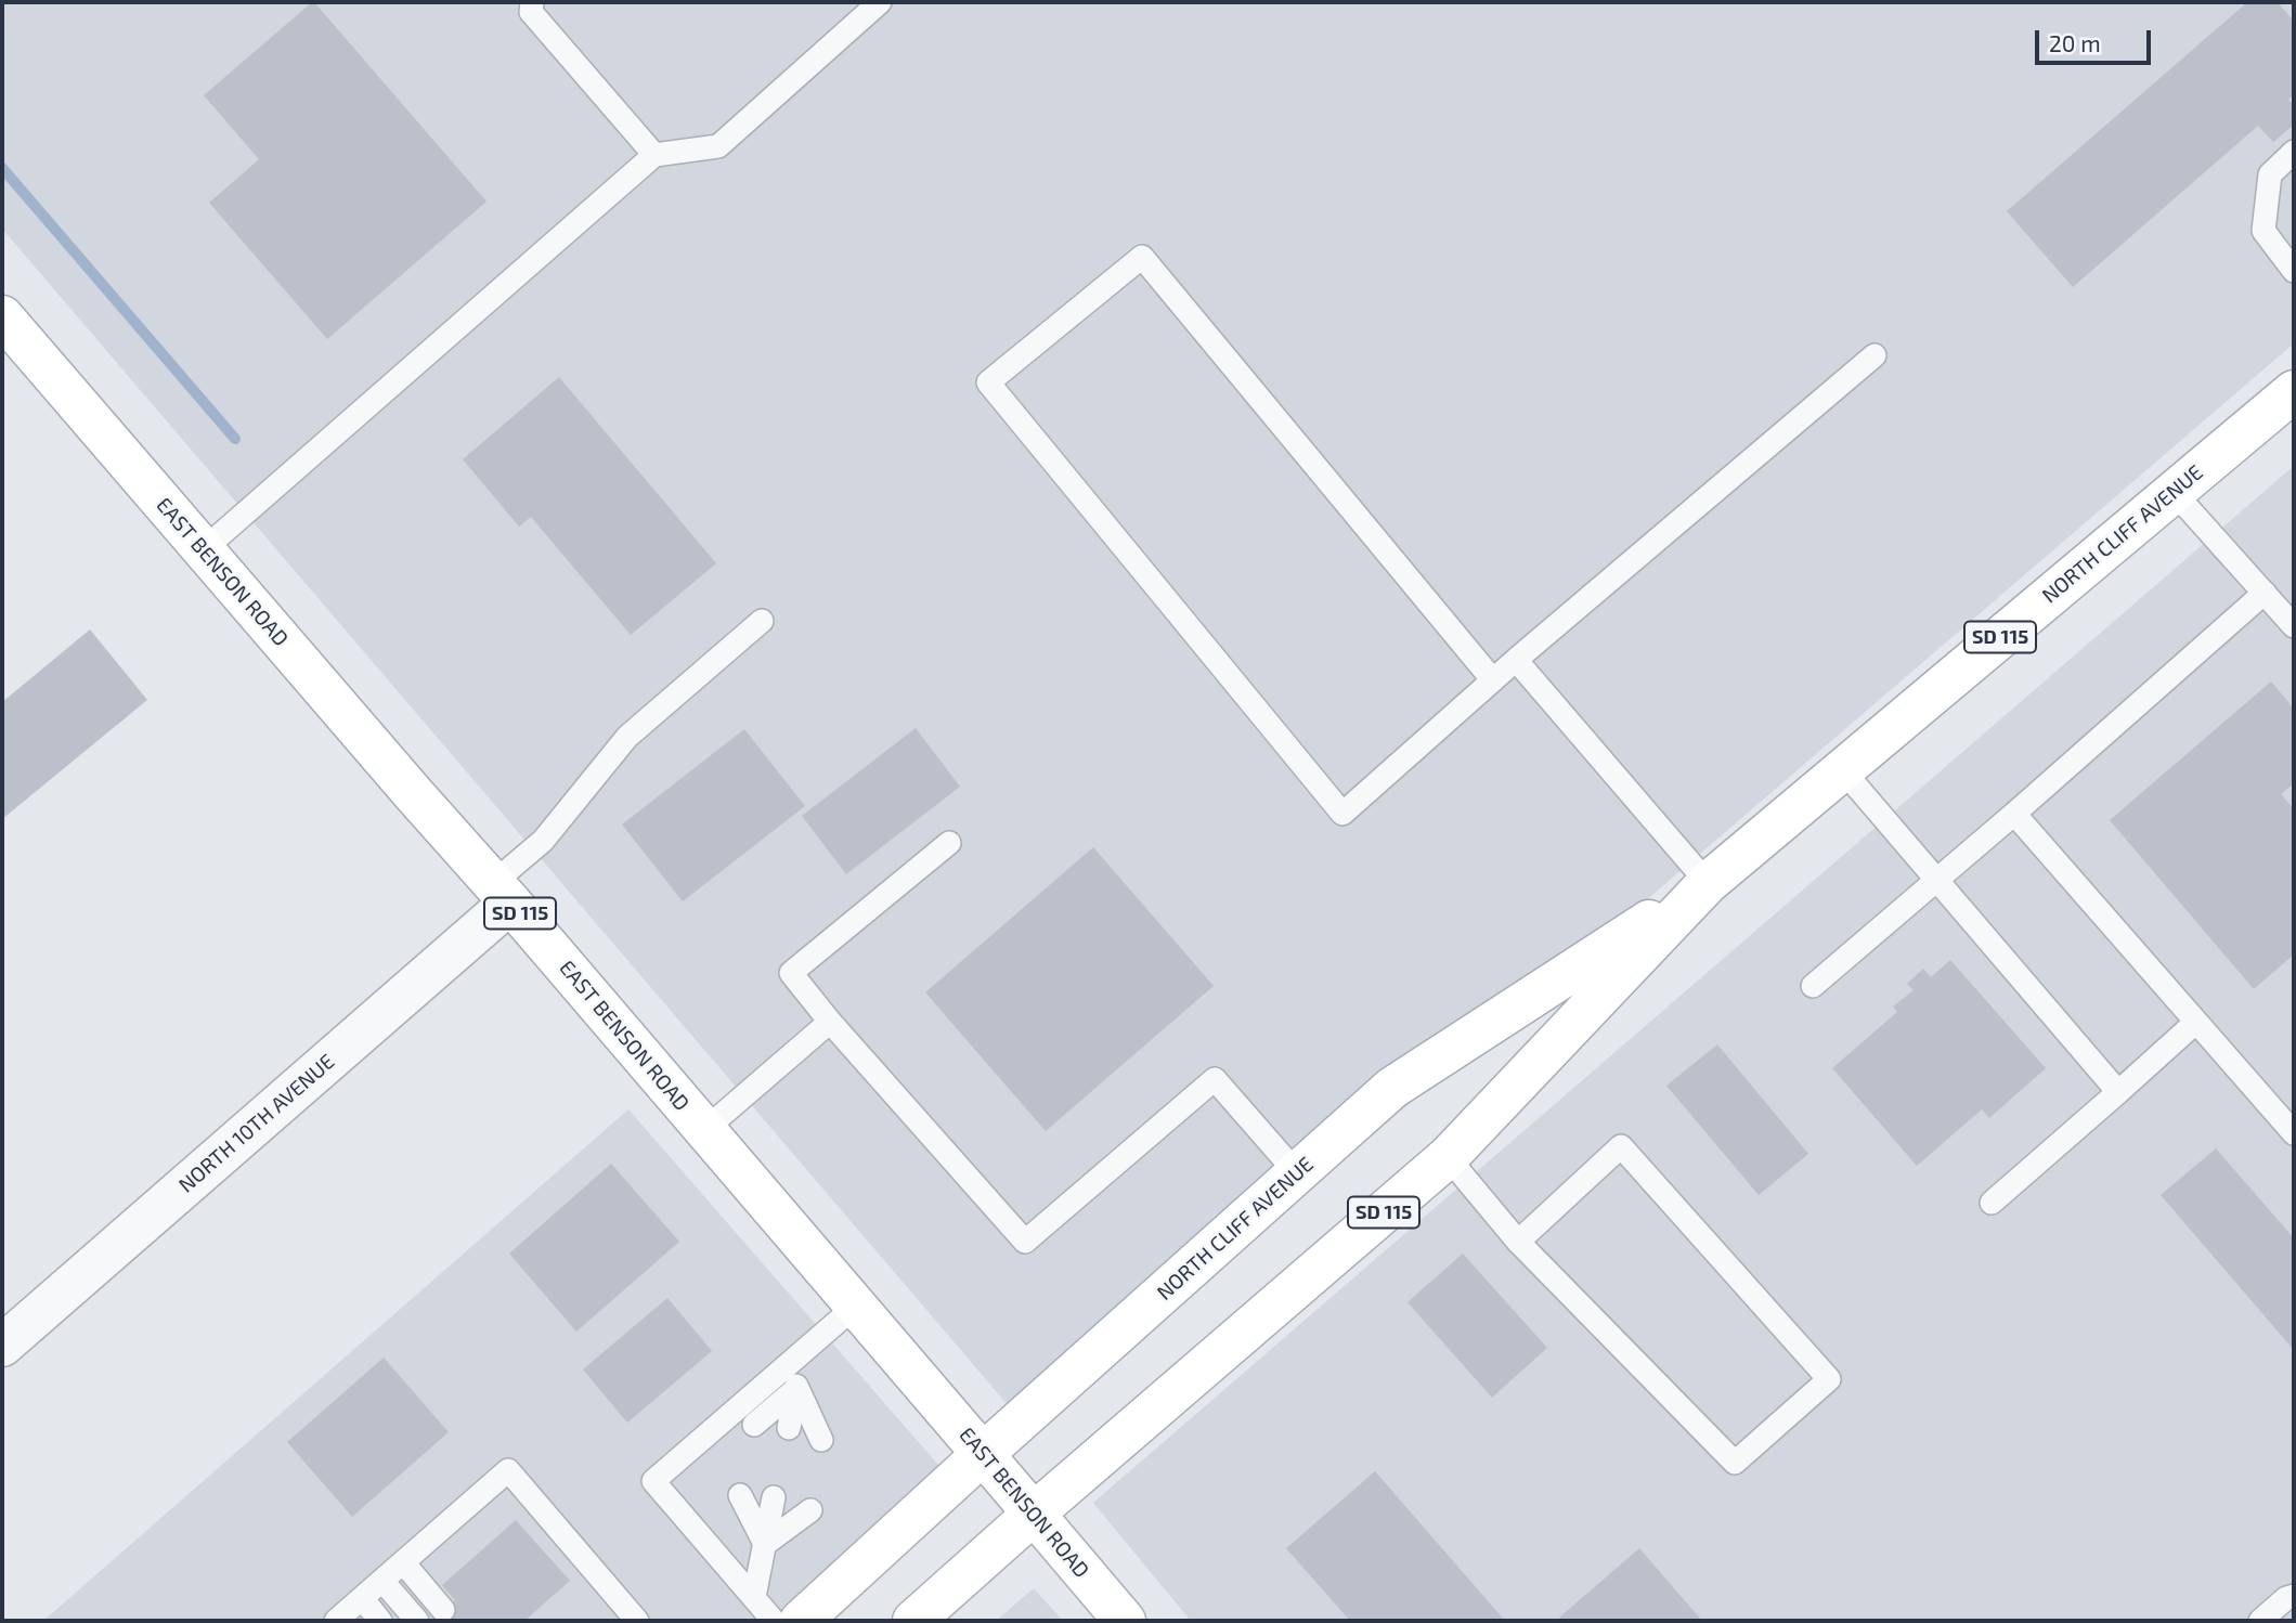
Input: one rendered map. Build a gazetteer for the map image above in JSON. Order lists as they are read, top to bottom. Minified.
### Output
{"streets":{"main road":["NORTH CLIFF AVENUE","EAST BENSON ROAD","SD 115"],"street":["NORTH 10TH AVENUE"]},"crossings":[["NORTH CLIFF AVENUE","EAST BENSON ROAD"],["EAST BENSON ROAD","NORTH 10TH AVENUE"]],"scale_bar":"20 m"}
